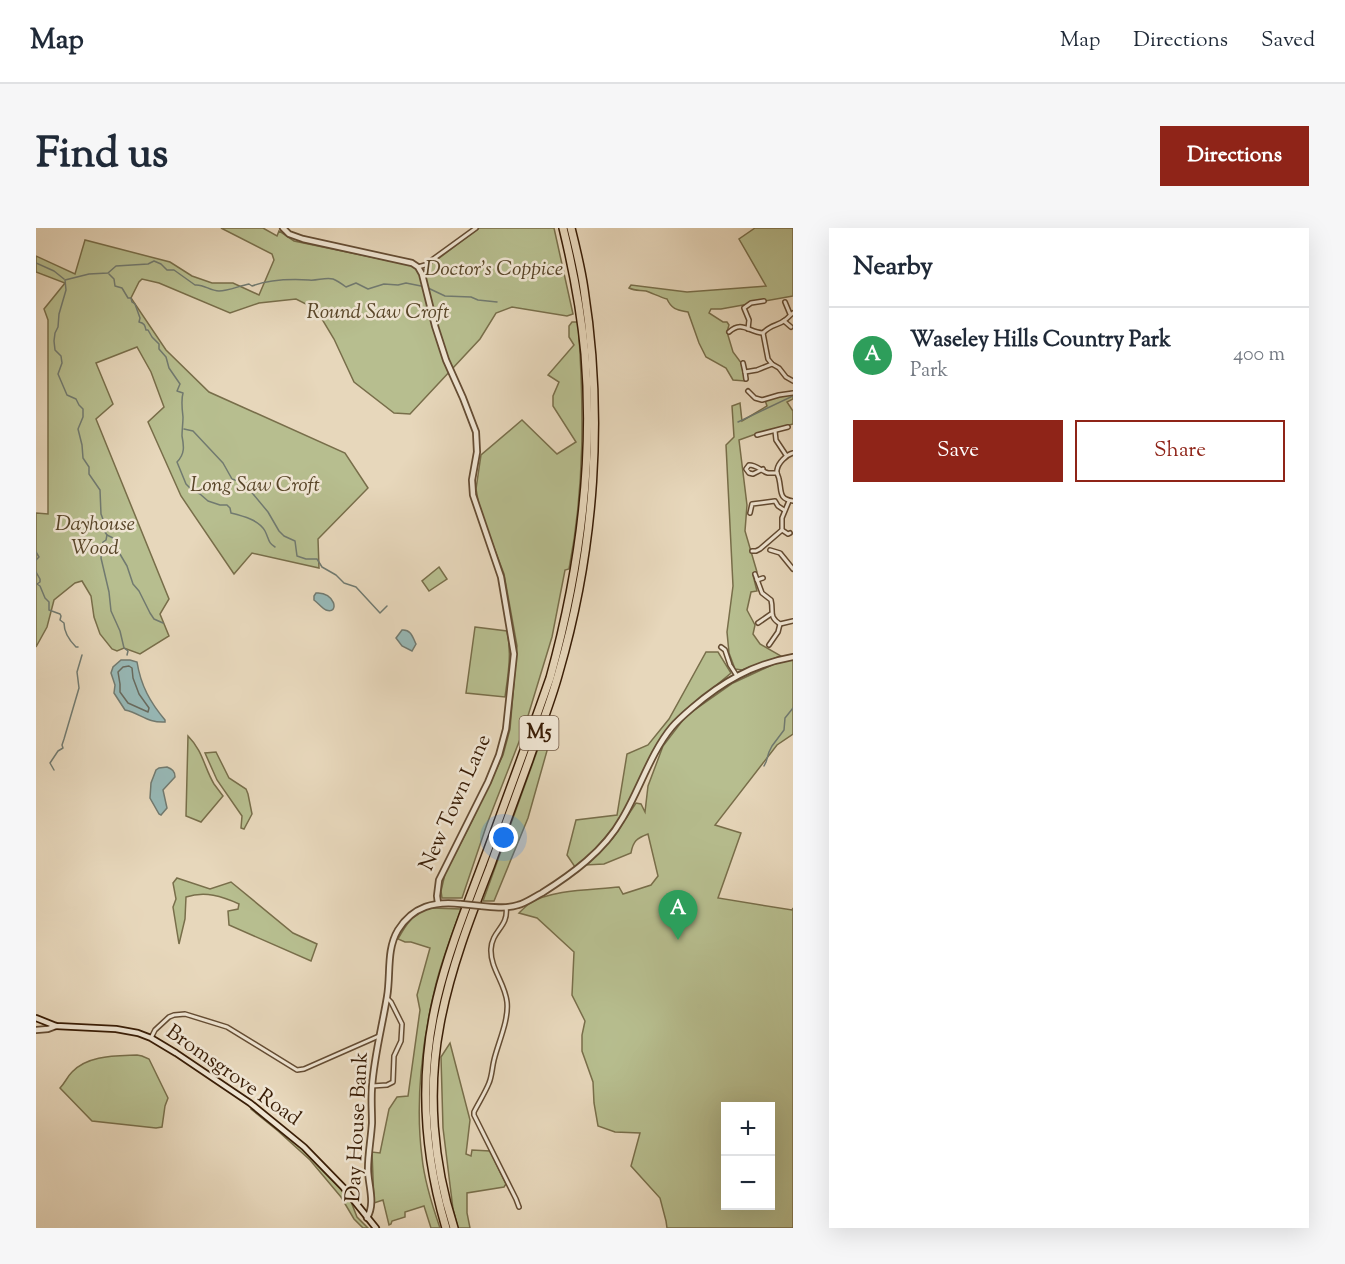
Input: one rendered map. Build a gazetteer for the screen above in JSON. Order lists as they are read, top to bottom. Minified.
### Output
{"streets":{"highway":["M5"],"street":["New Town Lane","Bromsgrove Road","Day House Bank"]},"crossings":[["New Town Lane","Day House Bank"],["Bromsgrove Road","Day House Bank"]],"parks":["Doctor's Coppice","Round Saw Croft","Long Saw Croft","Dayhouse Wood"],"page":{"header":"Map","nav":["Map","Directions","Saved"],"title":"Find us","buttons":["Directions",["Save","Share"]],"heading":"Nearby","list":[{"mark":"A","name":"Waseley Hills Country Park","note":"Park","value":"400 m"}],"pins":"A","map_buttons":["+","−"]}}
